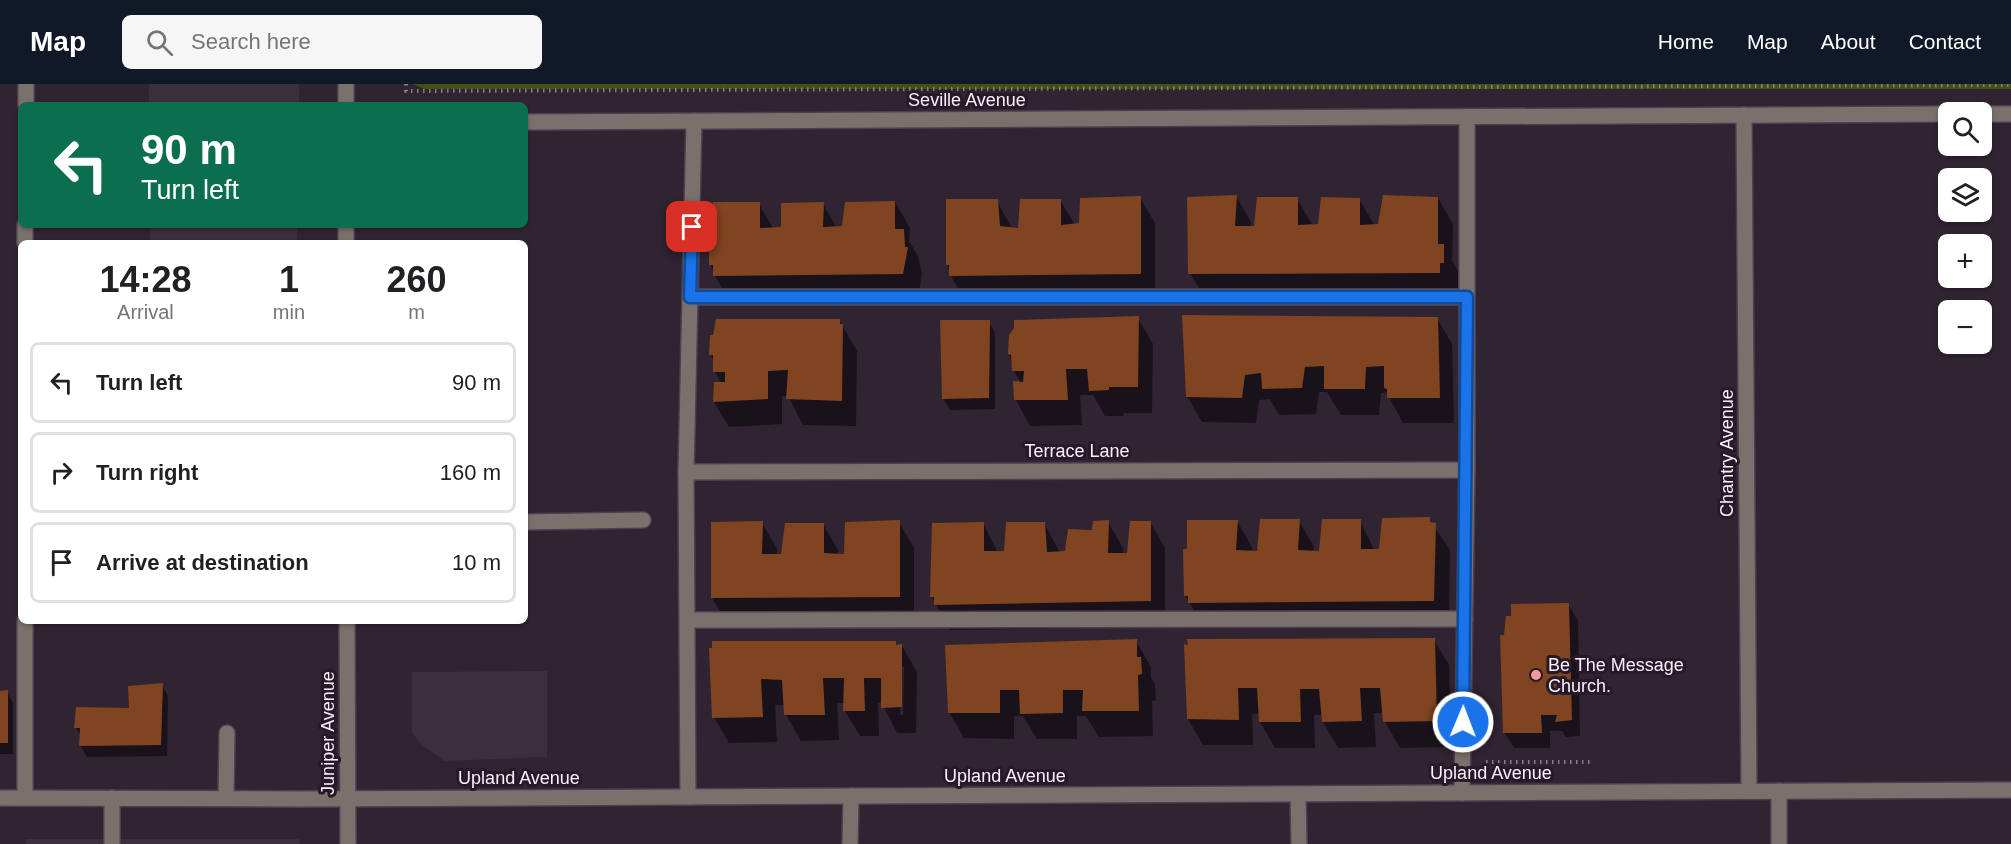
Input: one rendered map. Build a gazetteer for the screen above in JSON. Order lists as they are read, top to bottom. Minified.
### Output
{"streets":{"street":["Seville Avenue","Terrace Lane","Chantry Avenue","Juniper Avenue","Upland Avenue"]},"crossings":[["Seville Avenue","Chantry Avenue"],["Chantry Avenue","Upland Avenue"],["Juniper Avenue","Upland Avenue"]],"places":["Be The Message Church."],"page":{"header":"Map","search":"Search here","nav":["Home","Map","About","Contact"],"map_buttons":["+","−"],"turn":["90 m","Turn left"],"eta":["14:28","Arrival","1","min","260","m"],"list":[{"name":"Turn left","value":"90 m"},{"name":"Turn right","value":"160 m"},{"name":"Arrive at destination","value":"10 m"}]}}
